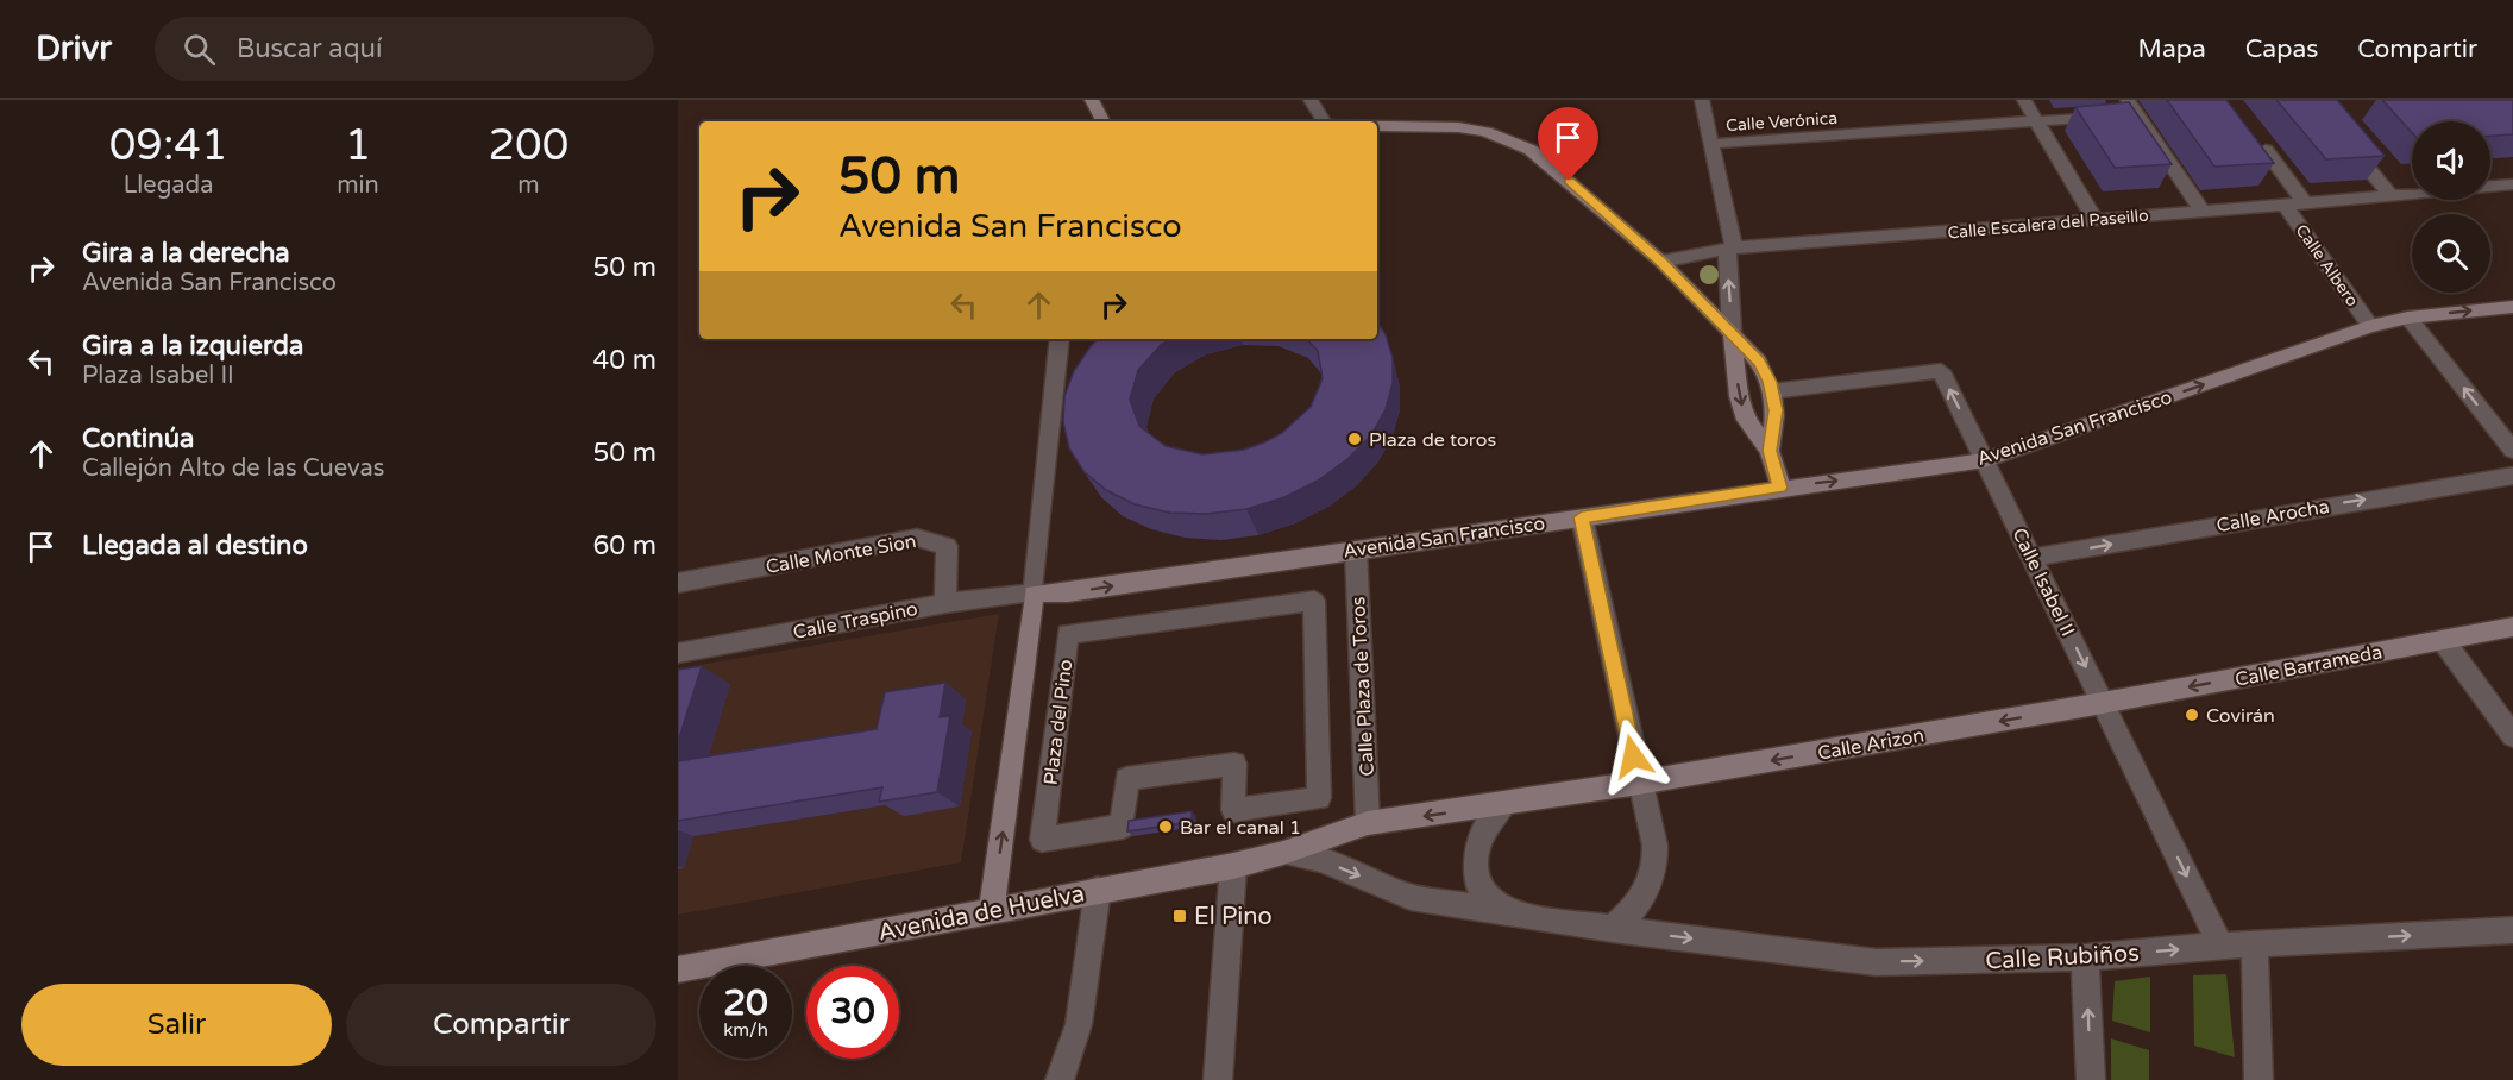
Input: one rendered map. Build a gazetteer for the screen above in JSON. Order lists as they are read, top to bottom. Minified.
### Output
{"streets":{"street":["Calle Verónica","Calle Escalera del Paseillo","Calle Albero","Avenida San Francisco","Calle Arocha","Calle Monte Sion","Calle Isabel II","Calle Traspino","Calle Barrameda","Calle Plaza de Toros","Plaza del Pino","Calle Arizon","Avenida de Huelva","Calle Rubiños"]},"crossings":[["Calle Escalera del Paseillo","Calle Albero"],["Calle Albero","Avenida San Francisco"],["Avenida San Francisco","Calle Isabel II"],["Avenida San Francisco","Calle Traspino"],["Avenida San Francisco","Calle Plaza de Toros"],["Calle Arocha","Calle Isabel II"],["Calle Monte Sion","Calle Traspino"],["Calle Isabel II","Calle Barrameda"],["Calle Isabel II","Calle Arizon"],["Calle Isabel II","Calle Rubiños"],["Calle Barrameda","Calle Arizon"],["Calle Arizon","Calle Rubiños"]],"one_way":["Avenida San Francisco","Calle Arocha","Calle Barrameda","Calle Arizon","Calle Rubiños"],"places":{"other":["Plaza de toros","Covirán","Bar el canal 1"],"transit":["El Pino"]},"page":{"header":"Drivr","search":"Buscar aquí","nav":["Mapa","Capas","Compartir"],"eta":["09:41","Llegada","1","min","200","m"],"turn":["50 m","Avenida San Francisco"],"list":[{"name":"Gira a la derecha","note":"Avenida San Francisco","value":"50 m"},{"name":"Gira a la izquierda","note":"Plaza Isabel II","value":"40 m"},{"name":"Continúa","note":"Callejón Alto de las Cuevas","value":"50 m"},{"name":"Llegada al destino","value":"60 m"}],"speed":"20 km/h","limit":"30","buttons":["Salir","Compartir"]}}
